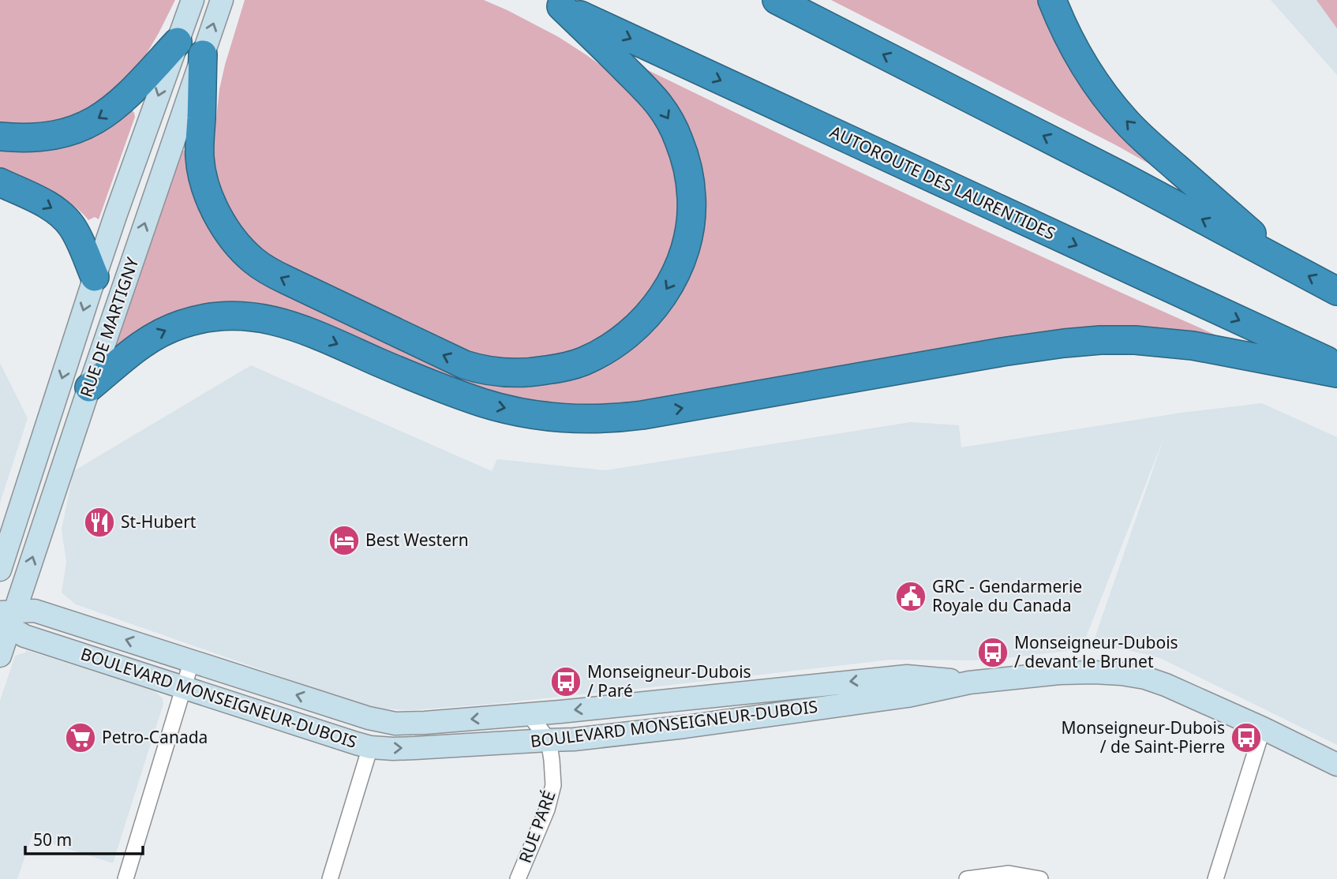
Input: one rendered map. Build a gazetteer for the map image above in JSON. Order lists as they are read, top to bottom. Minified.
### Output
{"streets":{"highway":["AUTOROUTE DES LAURENTIDES"],"street":["RUE DE MARTIGNY","BOULEVARD MONSEIGNEUR-DUBOIS","RUE PARÉ"]},"crossings":[["RUE DE MARTIGNY","BOULEVARD MONSEIGNEUR-DUBOIS"],["BOULEVARD MONSEIGNEUR-DUBOIS","RUE PARÉ"]],"places":{"restaurant":["St-Hubert"],"hotel":["Best Western"],"public building":["GRC - Gendarmerie Royale du Canada"],"bus stop":["Monseigneur-Dubois / devant le Brunet","Monseigneur-Dubois / Paré","Monseigneur-Dubois / de Saint-Pierre"],"supermarket":["Petro-Canada"]},"scale_bar":"50 m"}
